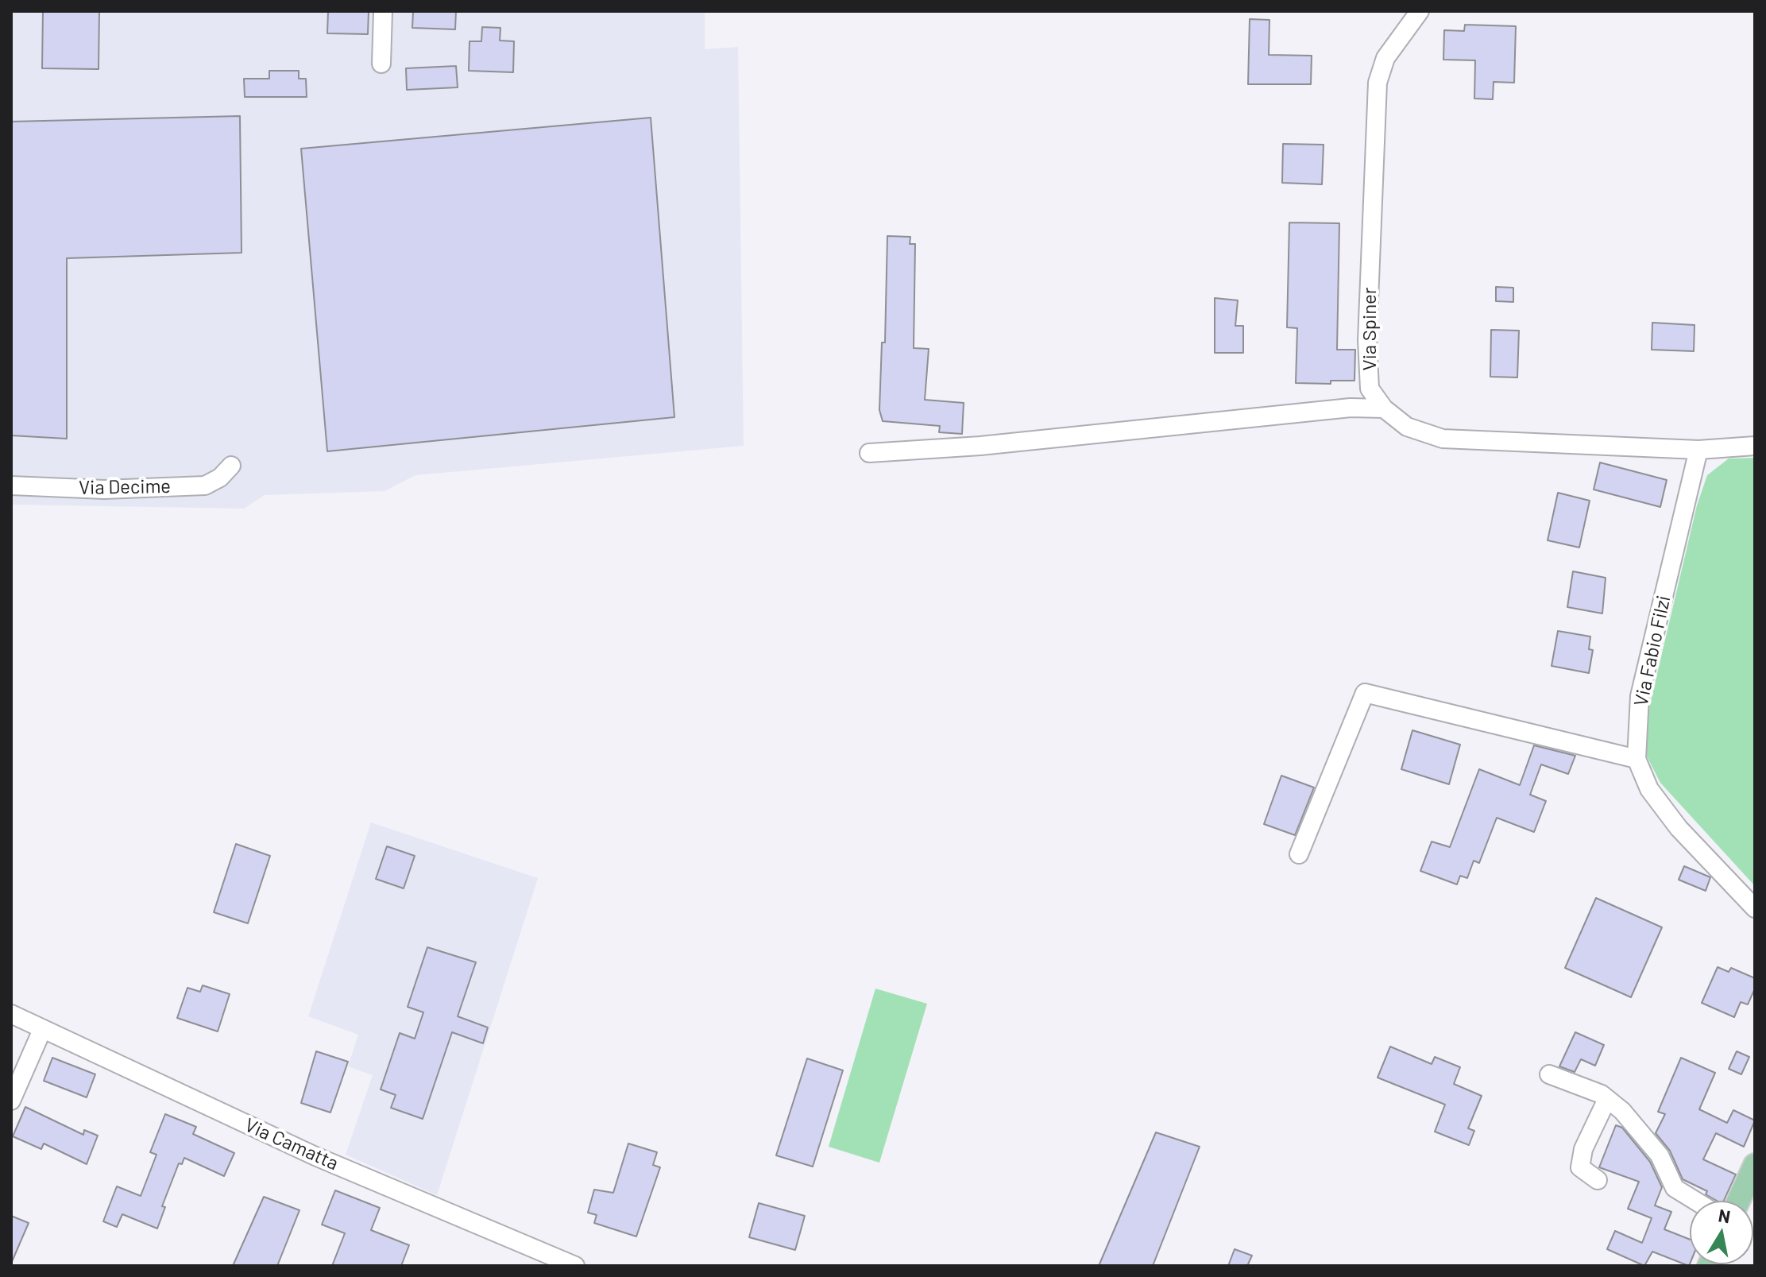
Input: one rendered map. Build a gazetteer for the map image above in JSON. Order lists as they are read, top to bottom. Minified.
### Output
{"streets":{"street":["Via Spiner","Via Decime","Via Fabio Filzi","Via Camatta"]},"crossings":[["Via Spiner","Via Fabio Filzi"]],"north":"top"}
